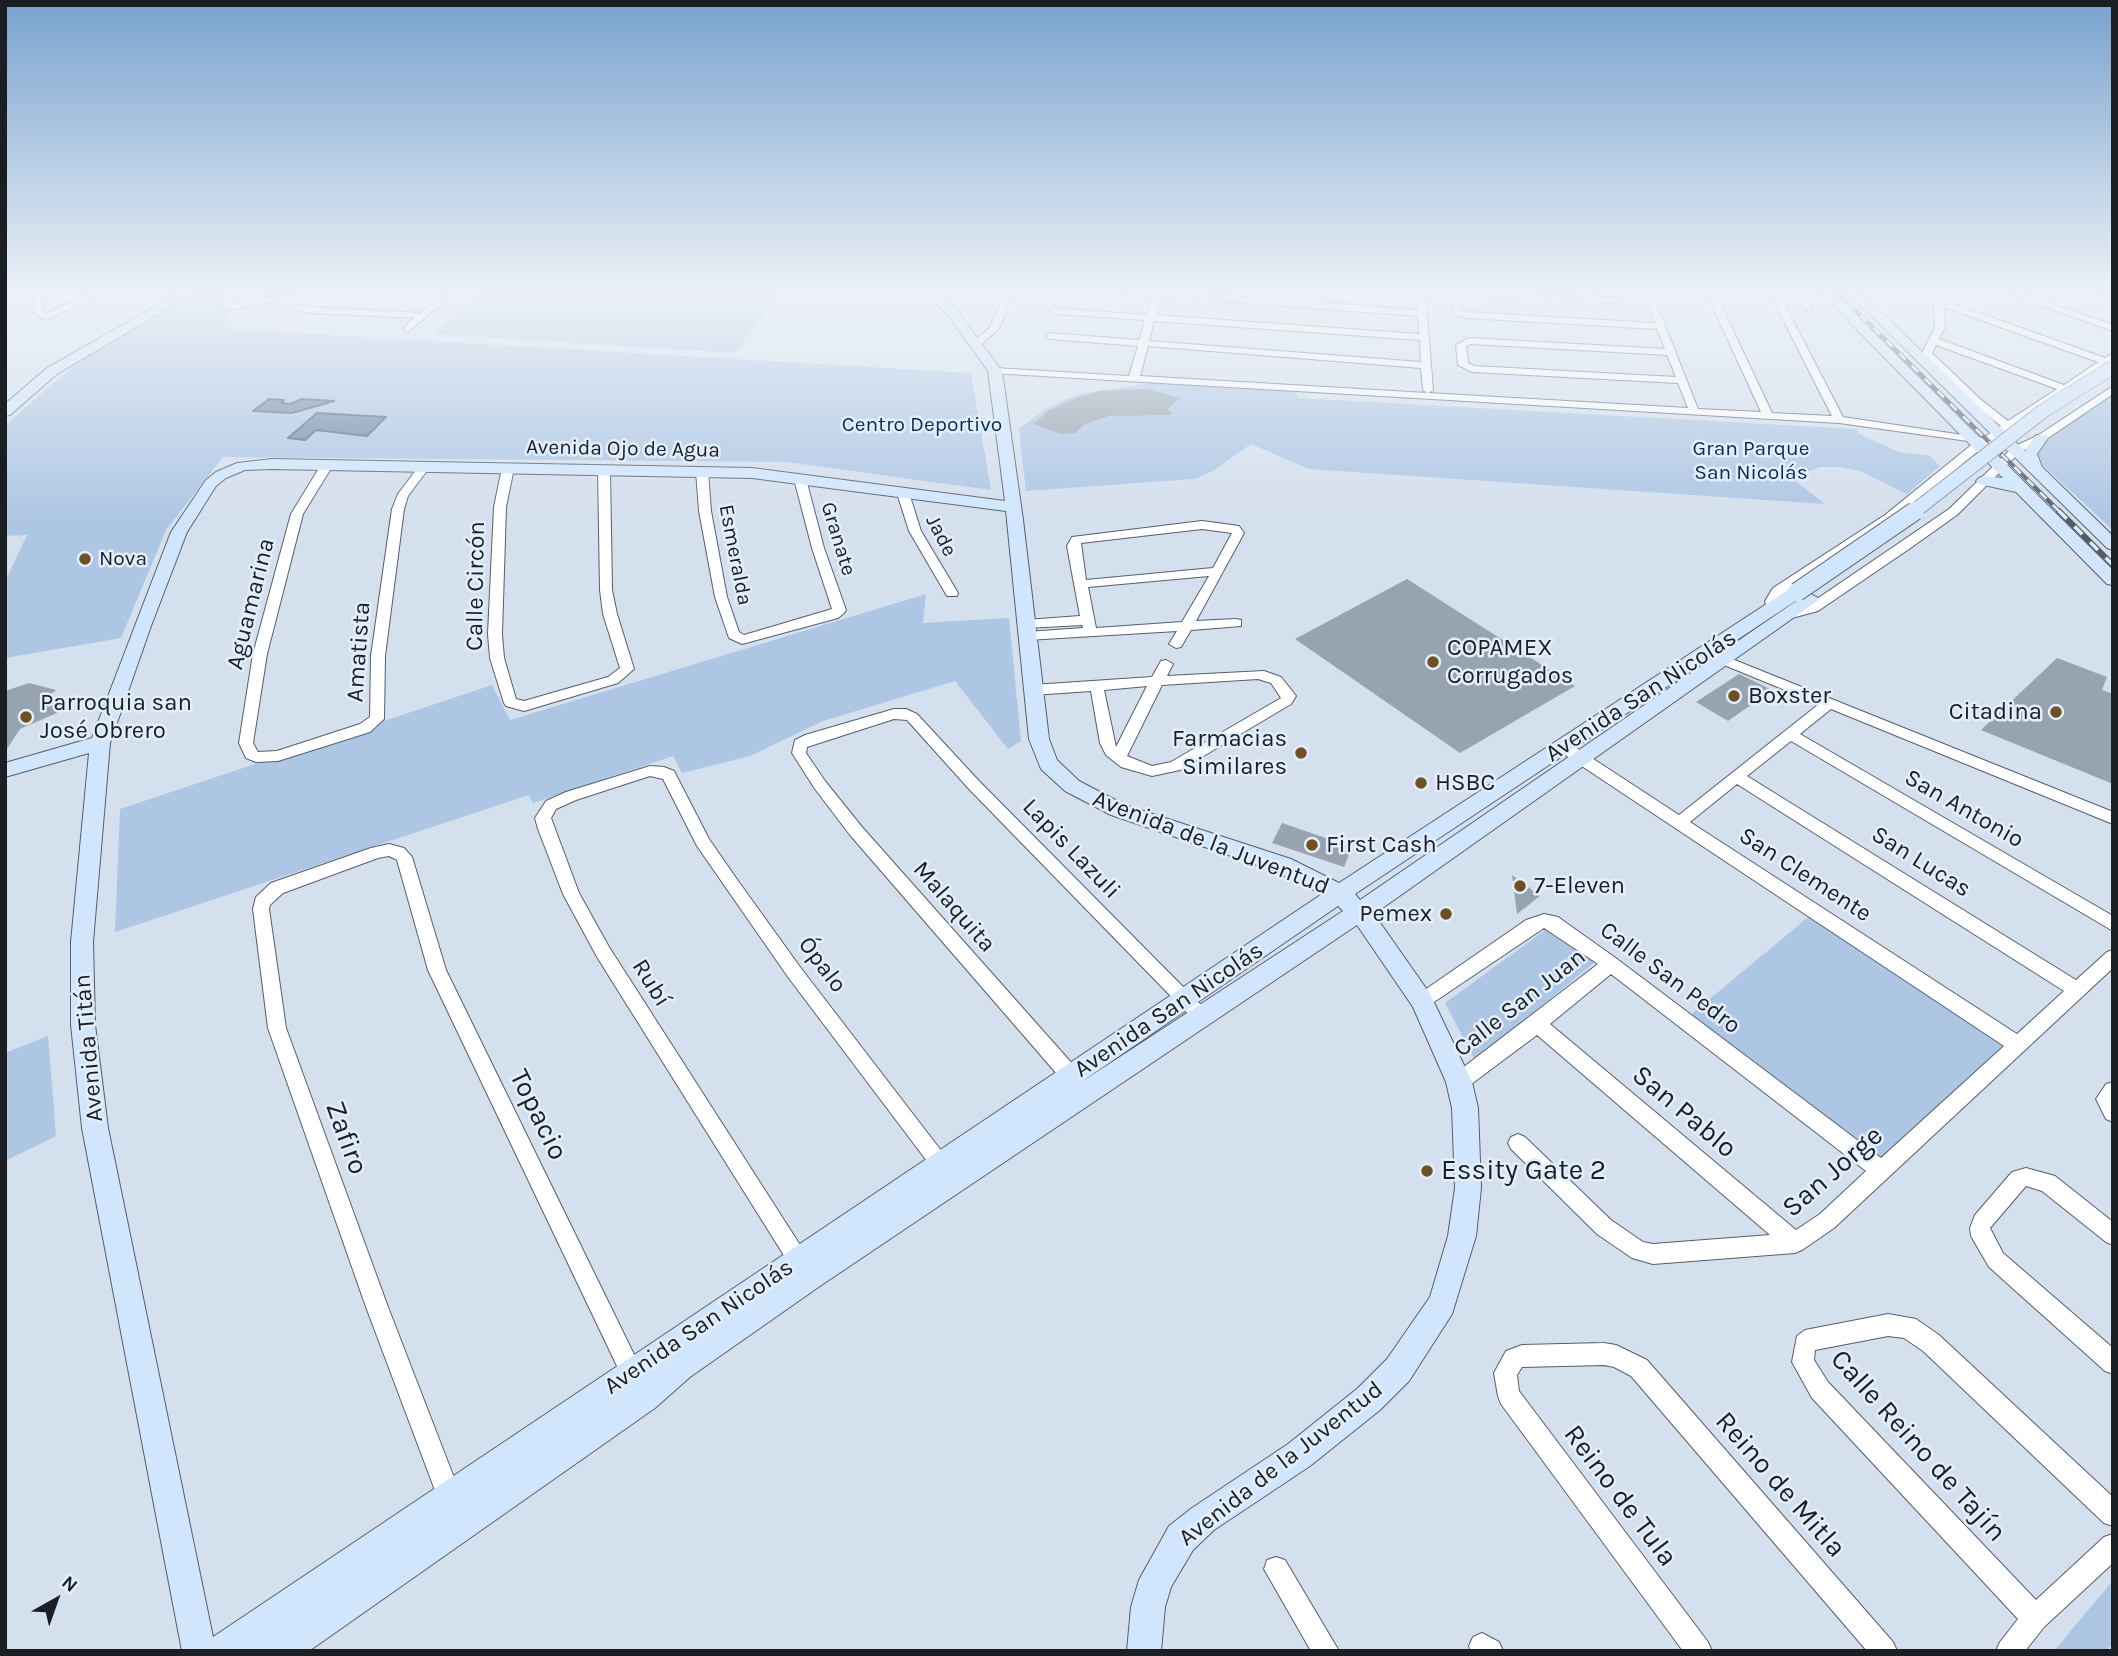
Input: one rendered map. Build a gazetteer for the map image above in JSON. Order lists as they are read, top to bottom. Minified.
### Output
{"streets":{"street":["Avenida Ojo de Agua","Jade","Granate","Esmeralda","Calle Circón","Aguamarina","Amatista","Avenida San Nicolás","San Antonio","Avenida de la Juventud","Lapis Lazuli","San Lucas","San Clemente","Malaquita","Ópalo","Calle San Pedro","Rubí","Calle San Juan","Avenida Titán","San Pablo","Topacio","Zafiro","San Jorge","Calle Reino de Tajín","Reino de Mitla","Reino de Tula"]},"crossings":[["Avenida Ojo de Agua","Jade"],["Avenida Ojo de Agua","Granate"],["Avenida Ojo de Agua","Esmeralda"],["Avenida Ojo de Agua","Calle Circón"],["Avenida Ojo de Agua","Aguamarina"],["Avenida Ojo de Agua","Amatista"],["Avenida Ojo de Agua","Avenida de la Juventud"],["Avenida Ojo de Agua","Avenida Titán"],["Granate","Esmeralda"],["Aguamarina","Amatista"],["Avenida San Nicolás","Avenida de la Juventud"],["Avenida San Nicolás","Lapis Lazuli"],["Avenida San Nicolás","San Clemente"],["Avenida San Nicolás","Malaquita"],["Avenida San Nicolás","Ópalo"],["Avenida San Nicolás","Rubí"],["Avenida San Nicolás","Topacio"],["Avenida San Nicolás","Zafiro"],["Avenida de la Juventud","Calle San Pedro"],["Avenida de la Juventud","Calle San Juan"],["Lapis Lazuli","Malaquita"],["San Lucas","San Jorge"],["San Clemente","San Jorge"],["Ópalo","Rubí"],["Calle San Pedro","Calle San Juan"],["Calle San Pedro","San Jorge"],["Calle San Juan","San Pablo"],["San Pablo","San Jorge"],["Topacio","Zafiro"],["Reino de Mitla","Reino de Tula"]],"parks":["Centro Deportivo","Gran Parque San Nicolás"],"places":["Nova","COPAMEX Corrugados","Boxster","Citadina","Parroquia san José Obrero","Farmacias Similares","HSBC","First Cash","7-Eleven","Pemex","Essity Gate 2"],"north":"top right"}
